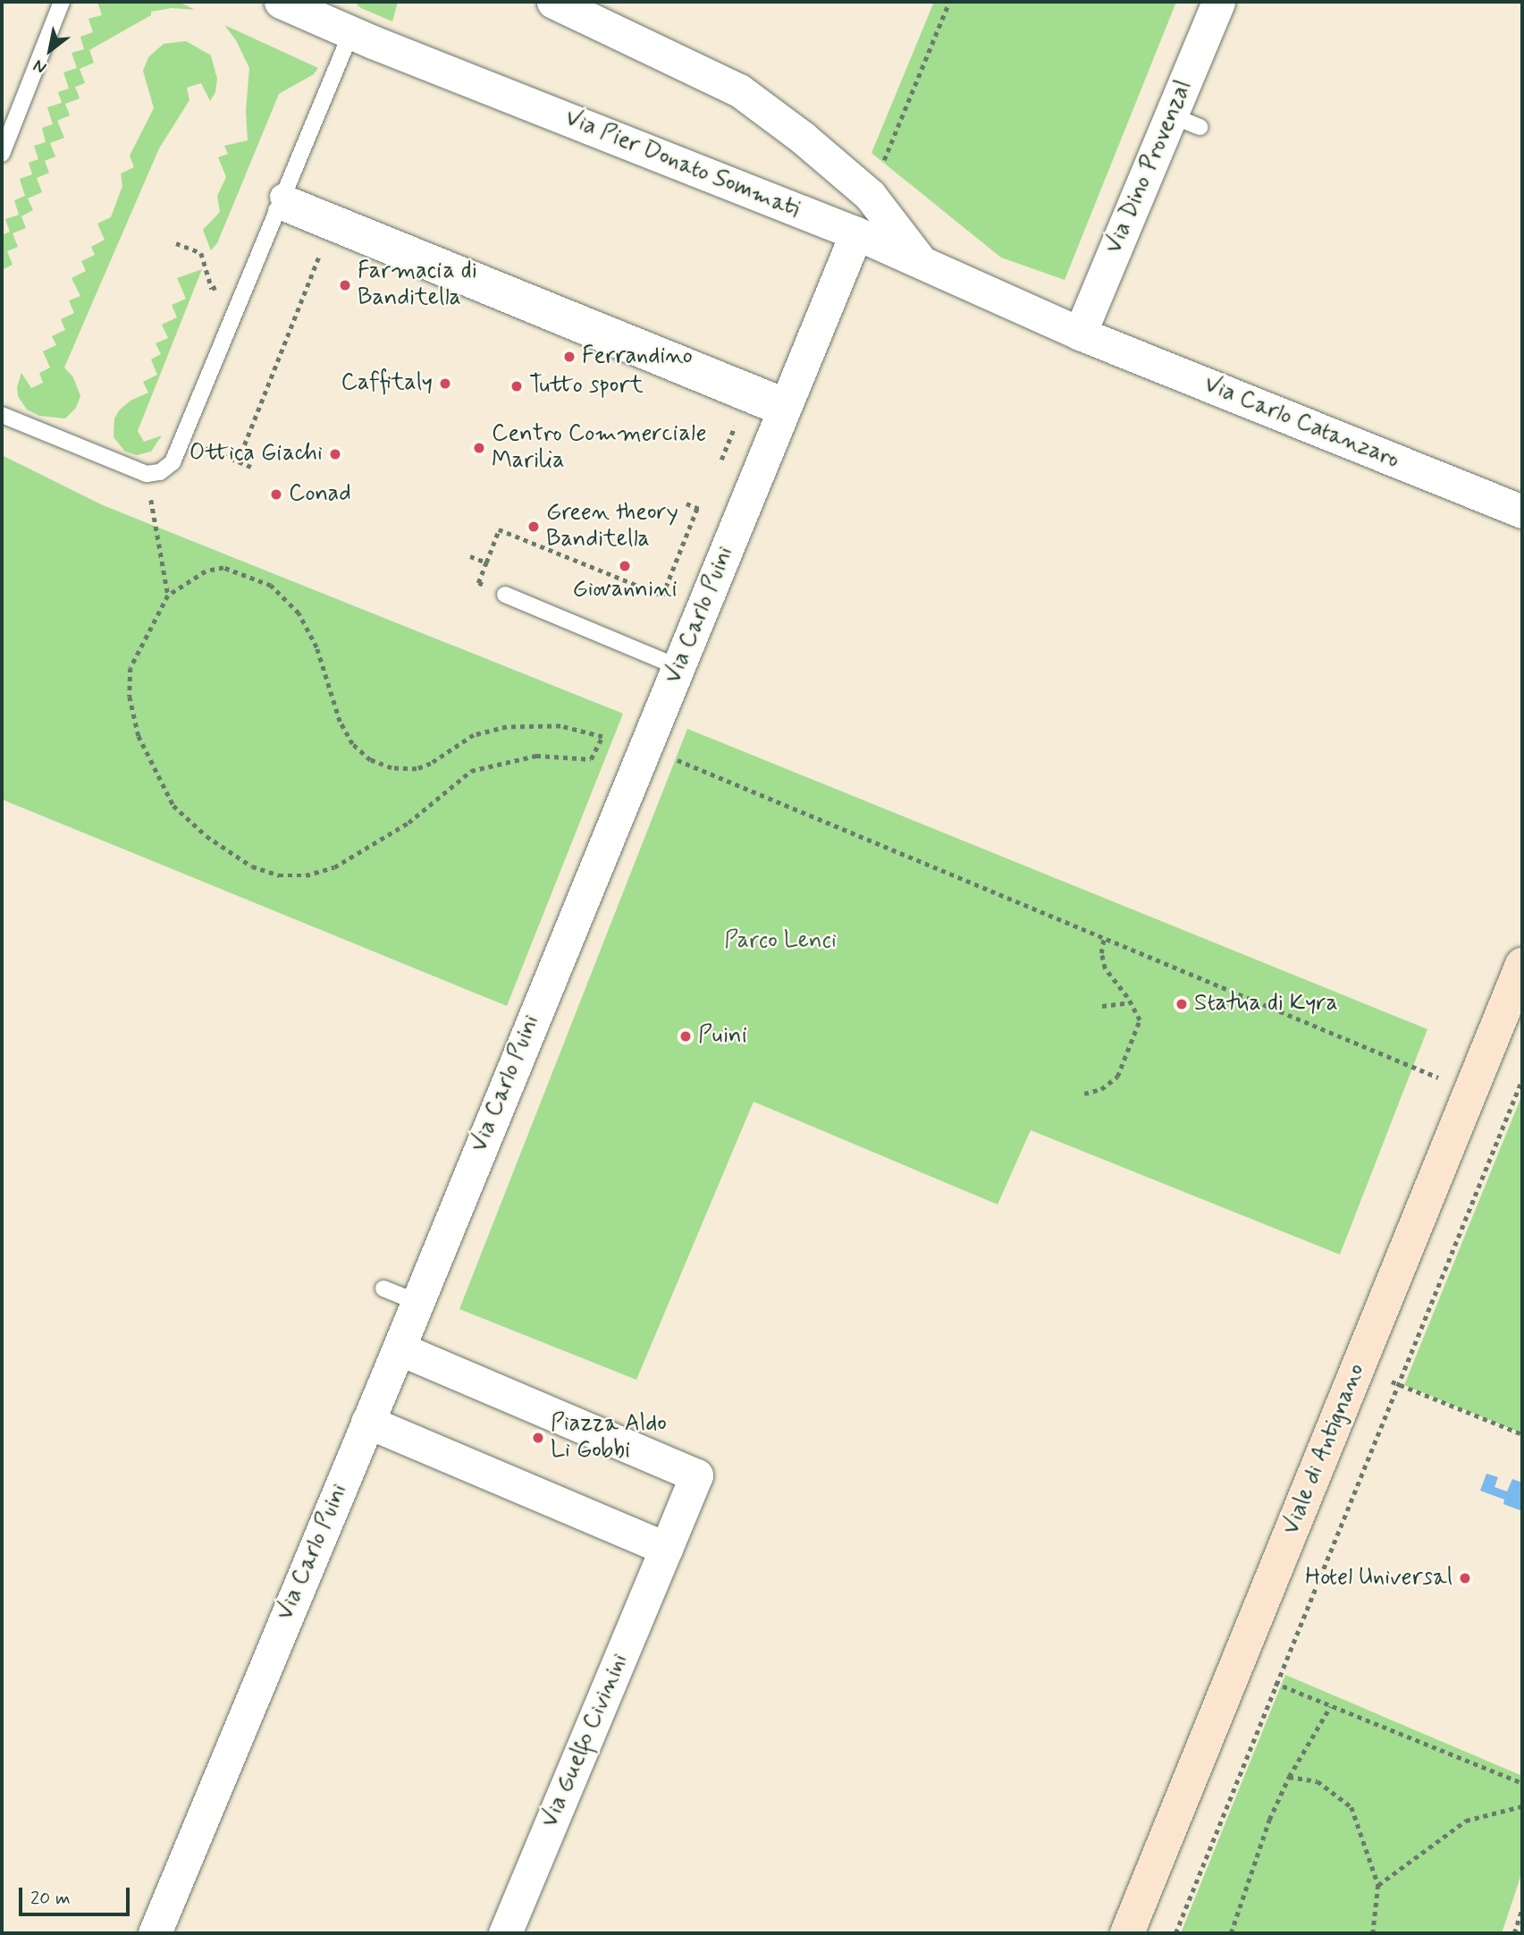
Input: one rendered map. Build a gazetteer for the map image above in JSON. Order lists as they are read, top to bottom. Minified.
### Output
{"streets":{"main road":["Viale di Antignano"],"street":["Via Pier Donato Sommati","Via Dino Provenzal","Via Carlo Catanzaro","Via Carlo Puini","Via Guelfo Civinini"]},"crossings":[["Via Pier Donato Sommati","Via Dino Provenzal"],["Via Pier Donato Sommati","Via Carlo Catanzaro"],["Via Pier Donato Sommati","Via Carlo Puini"],["Via Dino Provenzal","Via Carlo Catanzaro"]],"parks":["Parco Lenci"],"places":["Farmacia di Banditella","Ferrandino","Caffitaly","Tutto sport","Centro Commerciale Marilia","Ottica Giachi","Conad","Green theory Banditella","Giovannini","Statua di Kyra","Puini","Piazza Aldo Li Gobbi","Hotel Universal"],"scale_bar":"20 m","north":"bottom left"}
